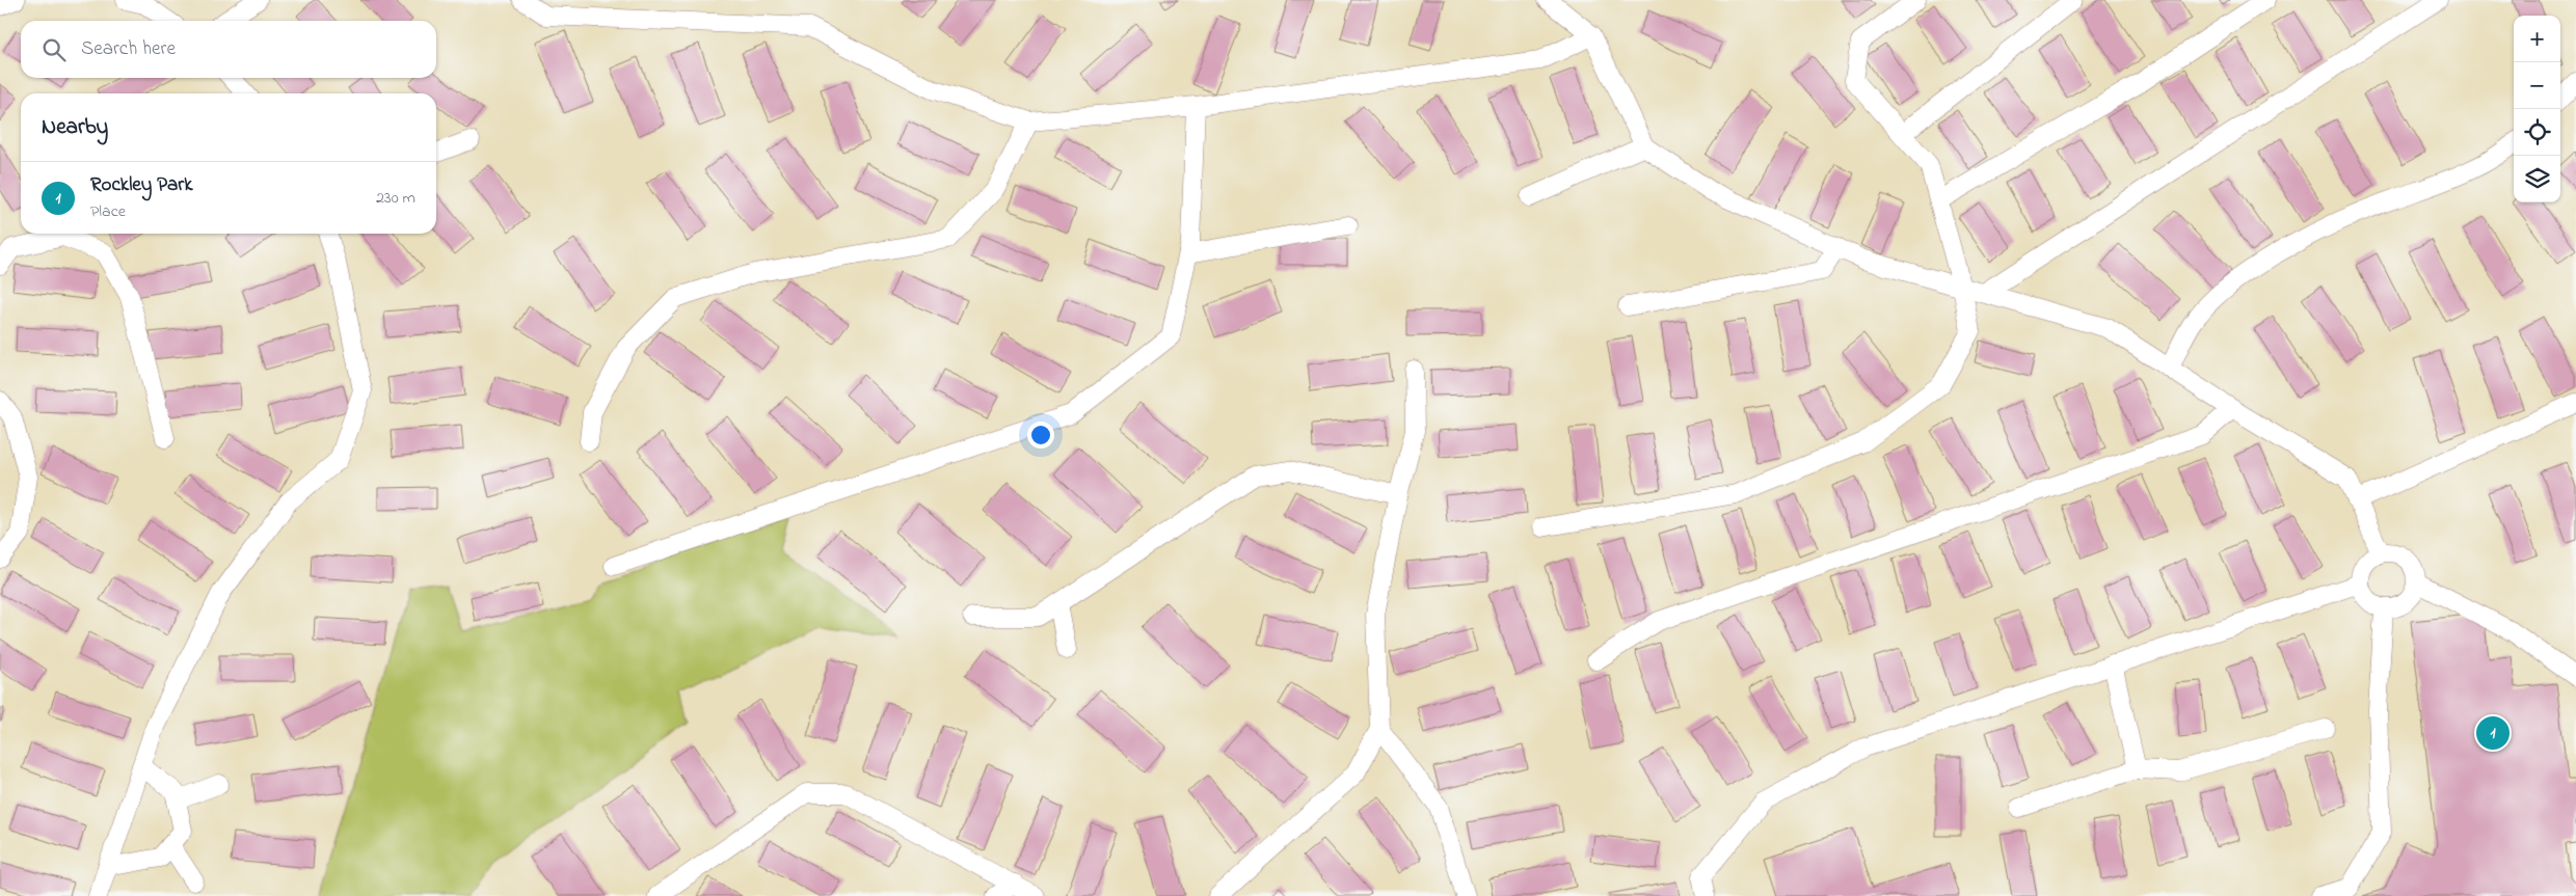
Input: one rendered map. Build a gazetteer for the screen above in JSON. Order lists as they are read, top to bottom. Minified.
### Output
{"page":{"map_buttons":["+","−"],"search":"Search here","heading":"Nearby","list":[{"mark":"1","name":"Rockley Park","note":"Place","value":"230 m"}],"pins":"1"}}
